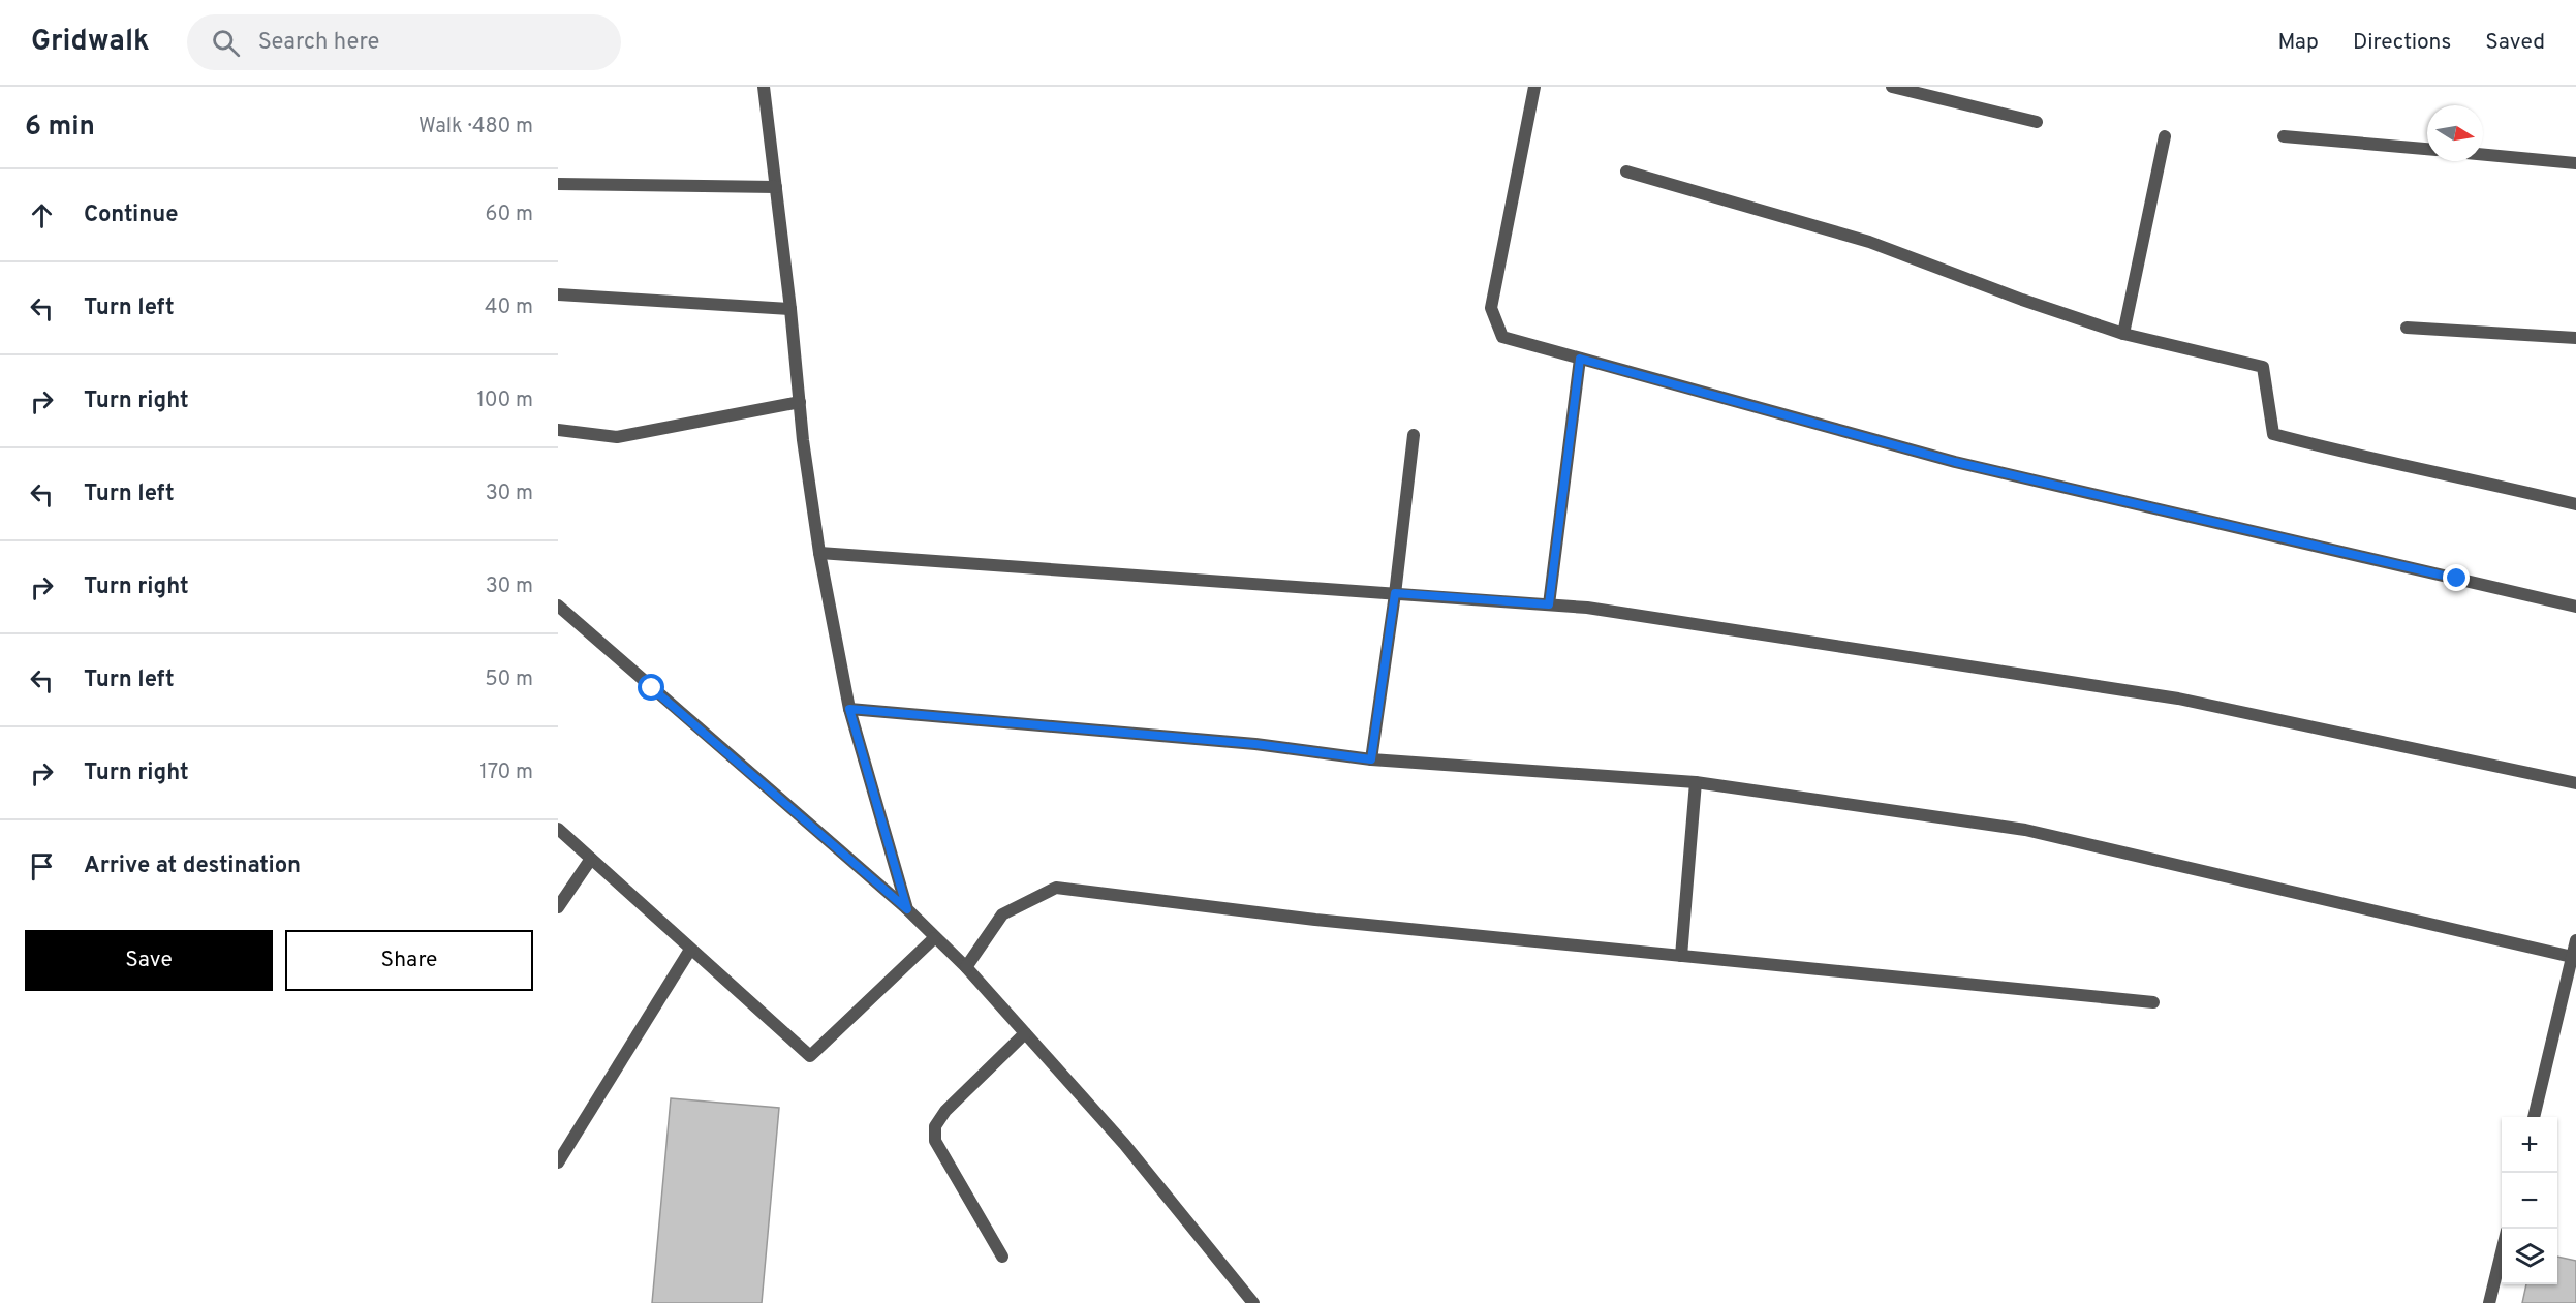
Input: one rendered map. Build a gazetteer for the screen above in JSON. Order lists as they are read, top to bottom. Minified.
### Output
{"north":"right","page":{"header":"Gridwalk","search":"Search here","nav":["Map","Directions","Saved"],"heading":["6 min","Walk · 480 m"],"list":[["Continue","60 m"],["Turn left","40 m"],["Turn right","100 m"],["Turn left","30 m"],["Turn right","30 m"],["Turn left","50 m"],["Turn right","170 m"],"Arrive at destination"],"buttons":["Save","Share"],"map_buttons":["+","−"]}}
